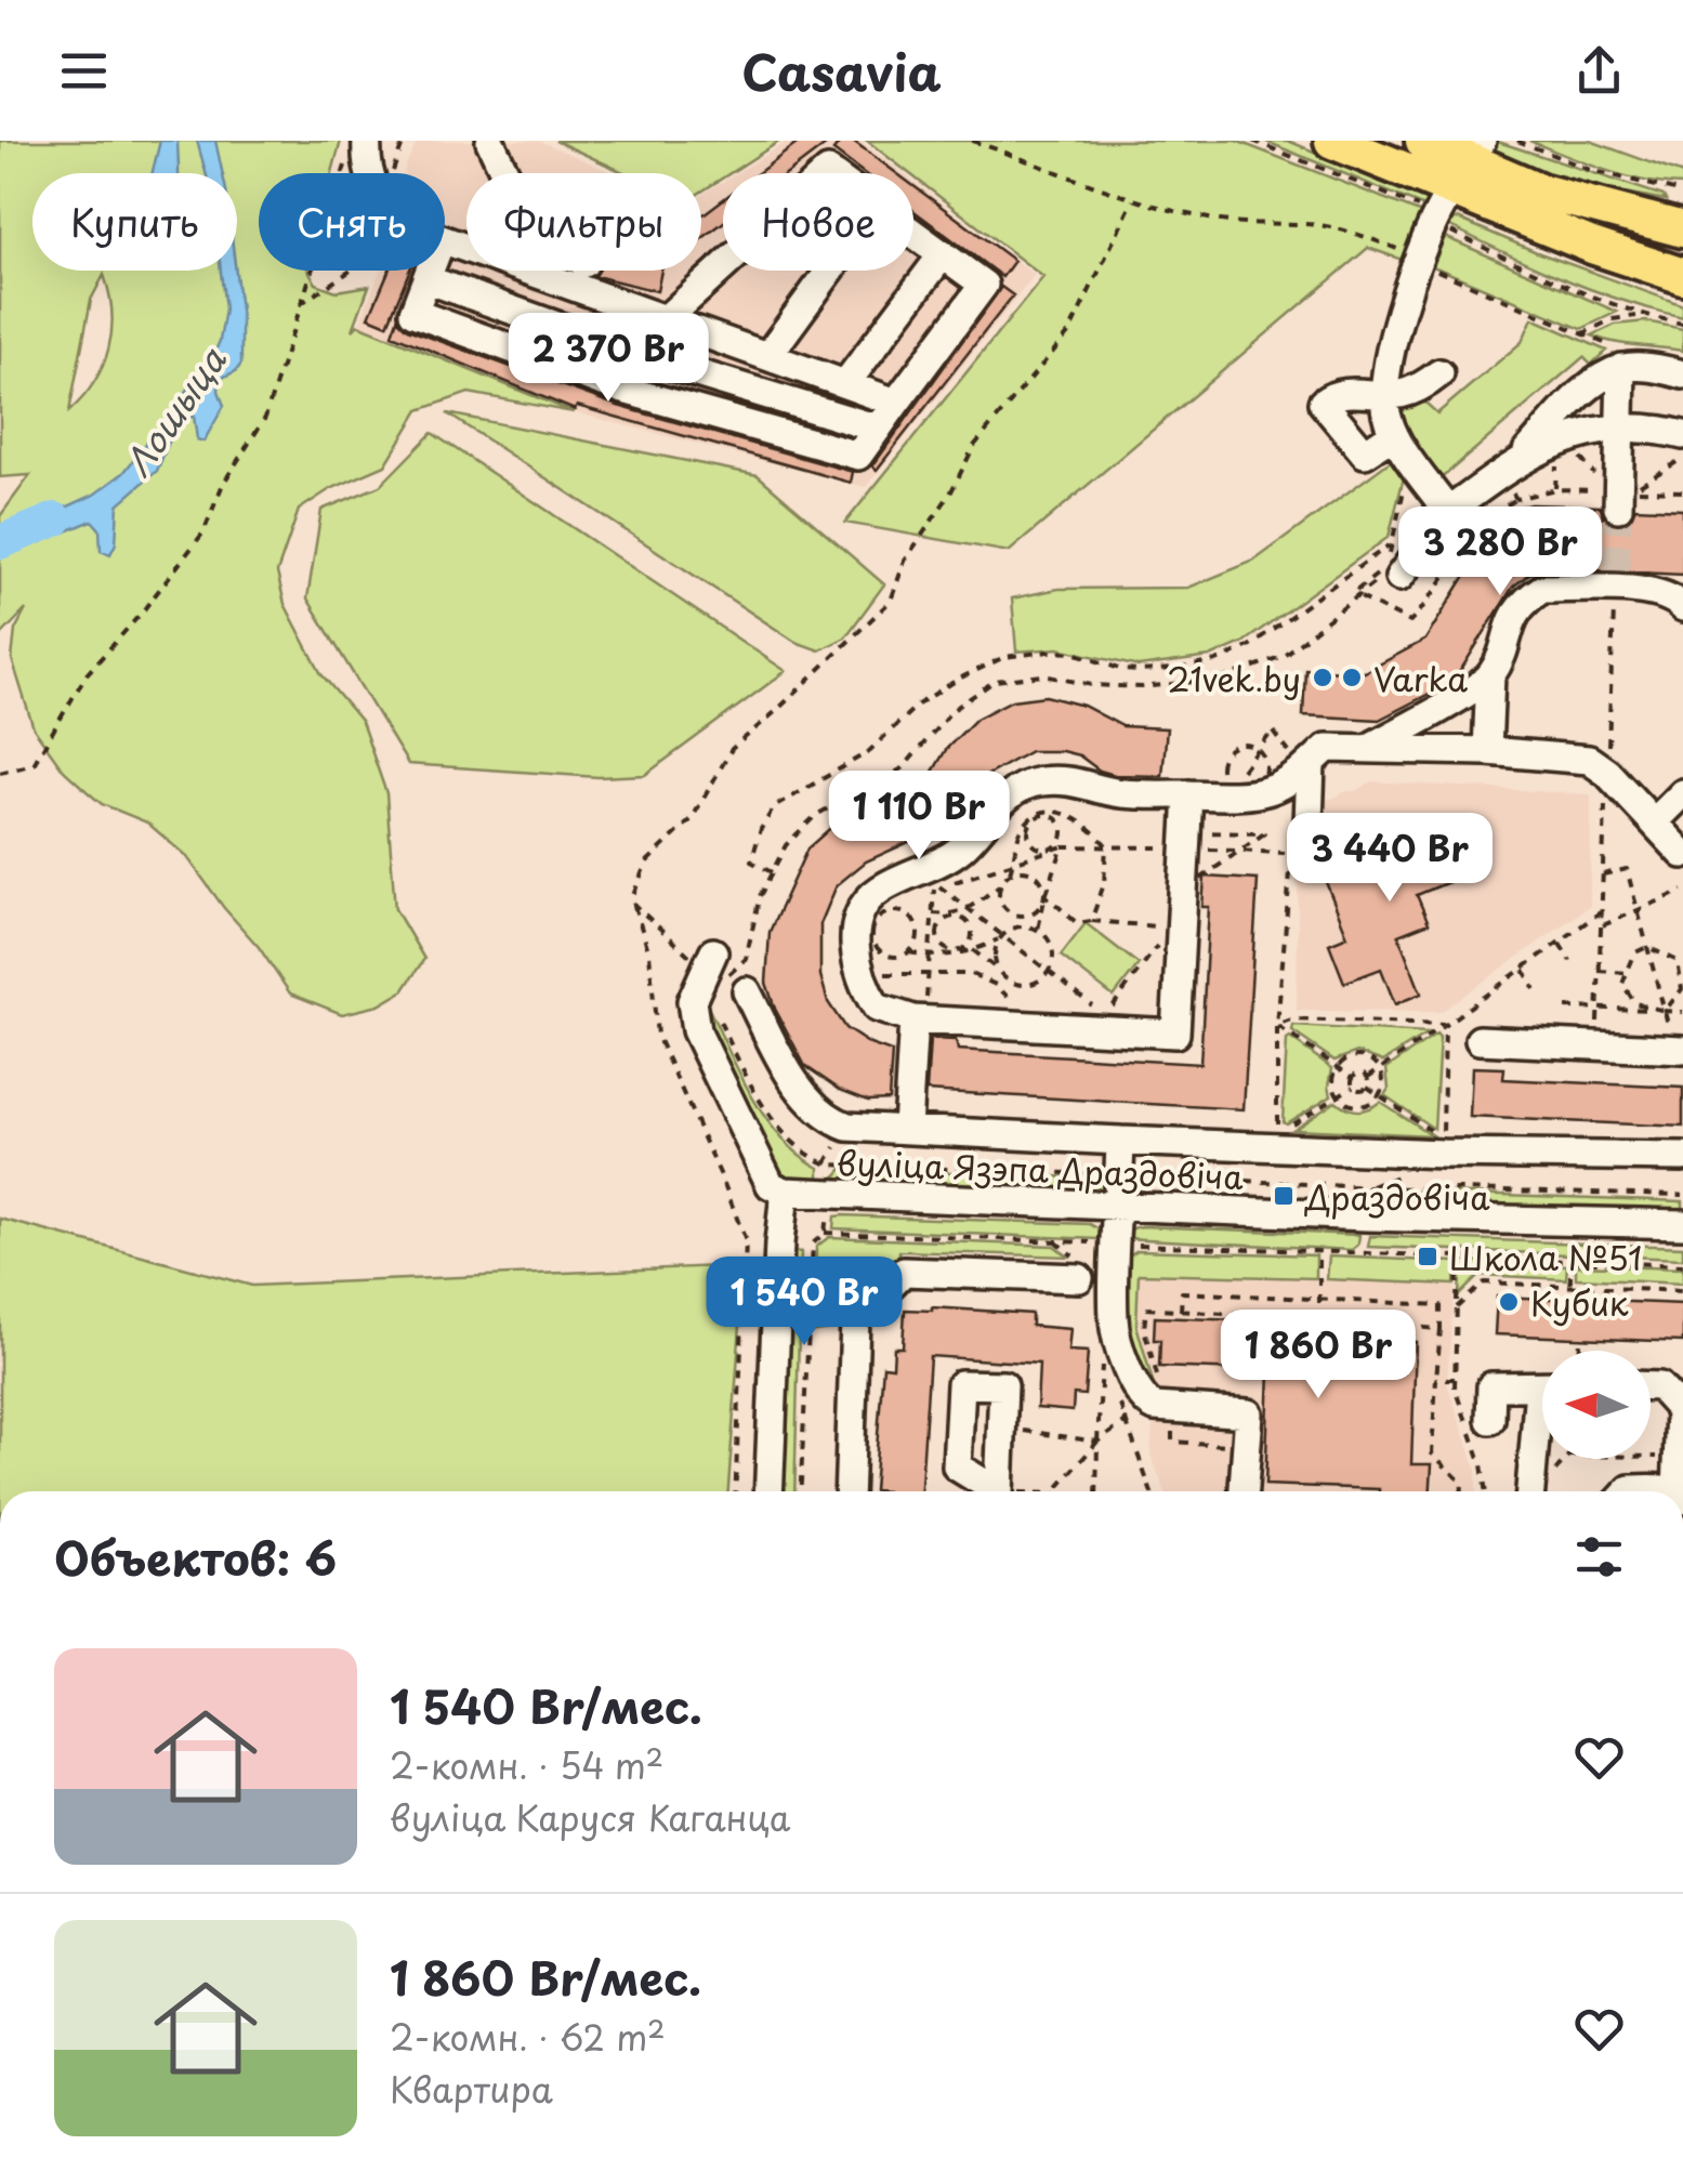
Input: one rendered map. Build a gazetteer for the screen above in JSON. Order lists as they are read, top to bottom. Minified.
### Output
{"streets":{"street":["вуліца Язэпа Драздовіча"]},"water":["Лошыца"],"places":{"other":["21vek.by","Varka","Кубик"],"transit":["Драздовіча","Школа №51"]},"north":"left","page":{"header":"Casavia","chip":["Купить","Снять","Фильтры","Новое"],"price":["2 370 Br","3 280 Br","1 110 Br","3 440 Br","1 540 Br","1 860 Br"],"heading":"Объектов: 6","list":[{"name":"1 540 Br/мес.","note":"2-комн. · 54 m² · вуліца Каруся Каганца"},{"name":"1 860 Br/мес.","note":"2-комн. · 62 m² · Квартира"}]}}
